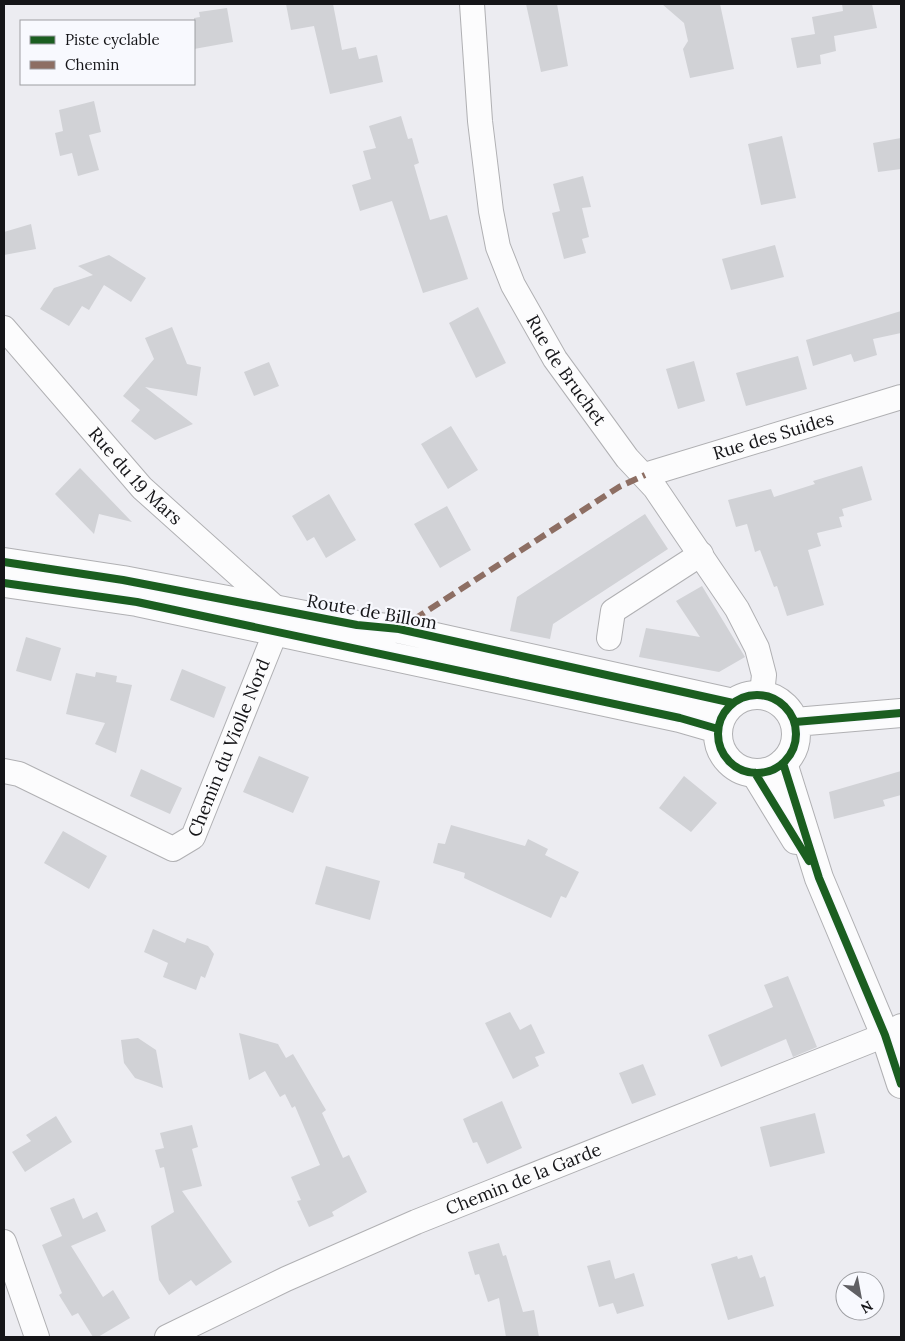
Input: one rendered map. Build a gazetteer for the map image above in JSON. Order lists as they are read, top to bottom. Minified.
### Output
{"streets":{"main road":["Route de Billom"],"street":["Rue de Bruchet","Rue des Suides","Rue du 19 Mars","Chemin du Violle Nord","Chemin de la Garde"]},"crossings":[["Rue de Bruchet","Rue des Suides"],["Rue de Bruchet","Route de Billom"],["Rue du 19 Mars","Route de Billom"],["Rue du 19 Mars","Chemin du Violle Nord"],["Route de Billom","Chemin du Violle Nord"]],"legend":["Piste cyclable","Chemin"],"north":"bottom right"}
